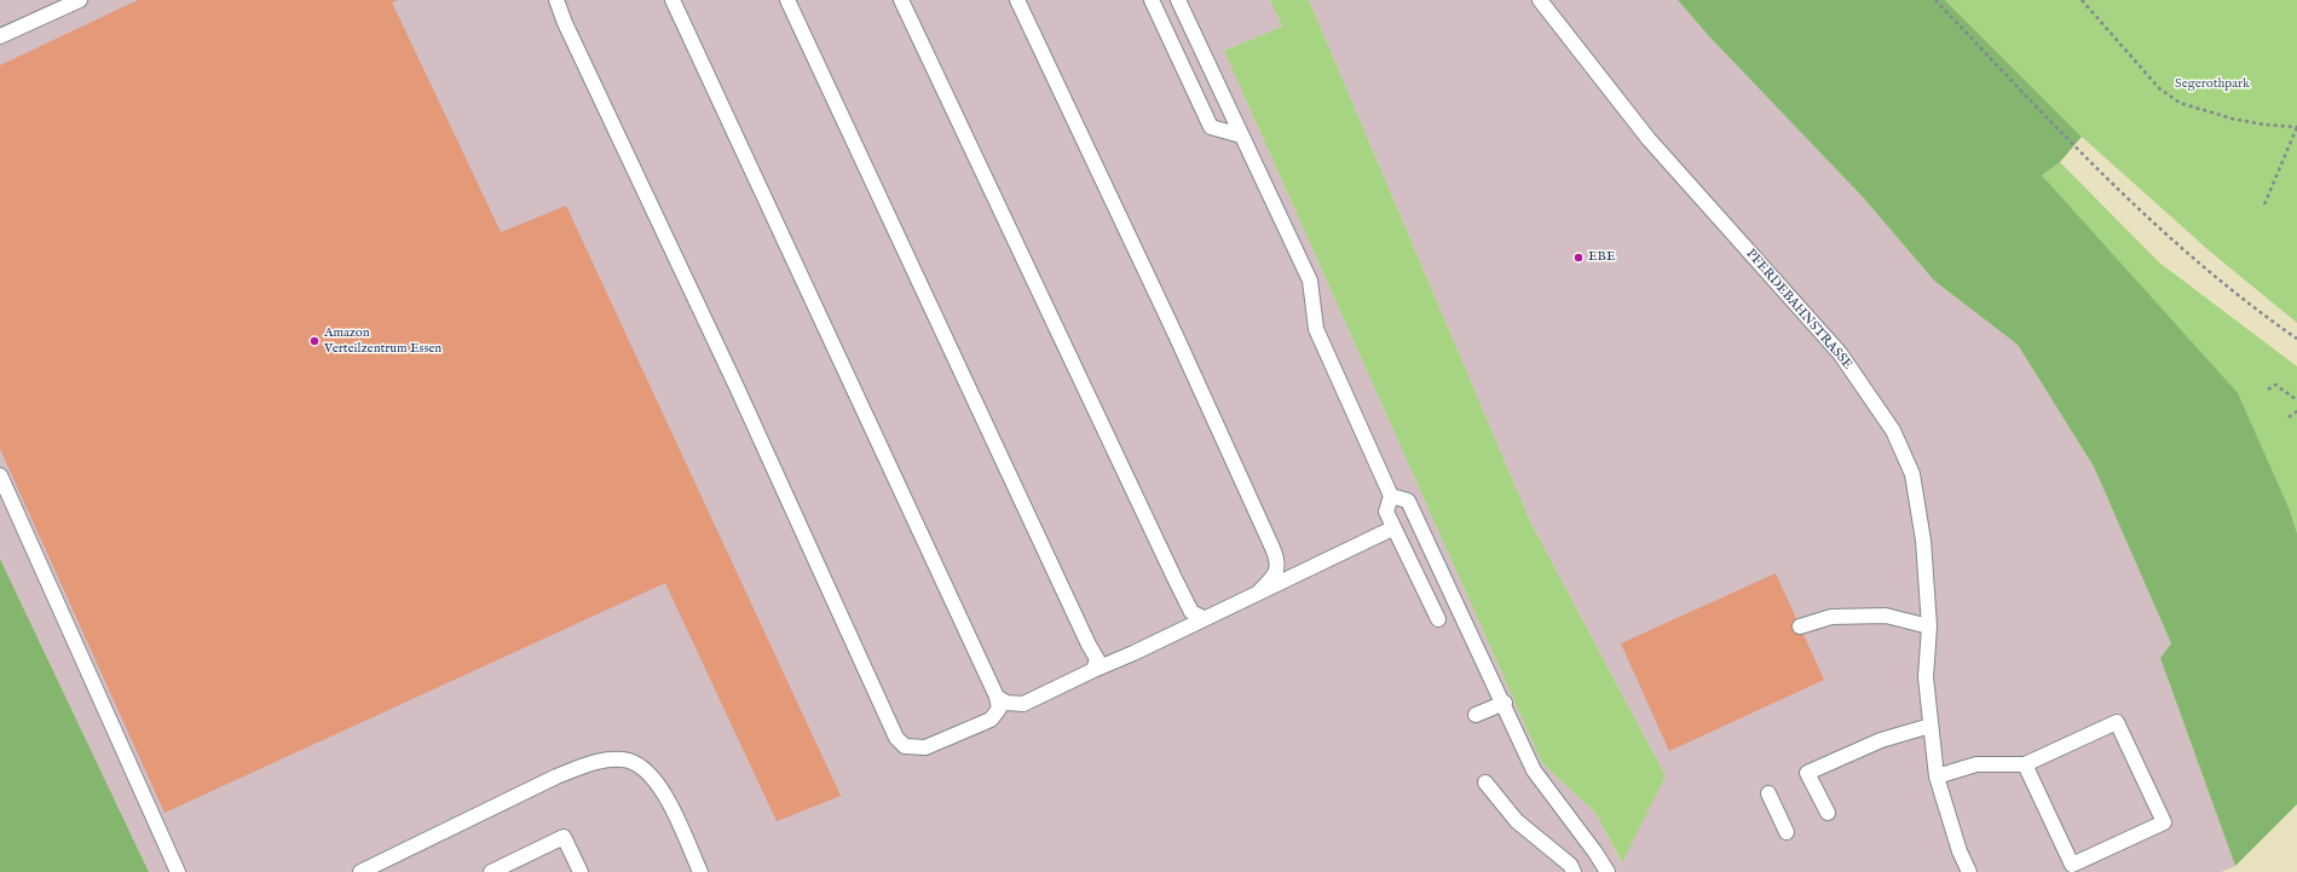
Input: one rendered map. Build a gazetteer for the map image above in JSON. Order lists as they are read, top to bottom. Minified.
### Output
{"streets":{"lane":["PFERDEBAHNSTRASSE"]},"parks":["Segerothpark"],"places":["EBE","Amazon Verteilzentrum Essen"]}
